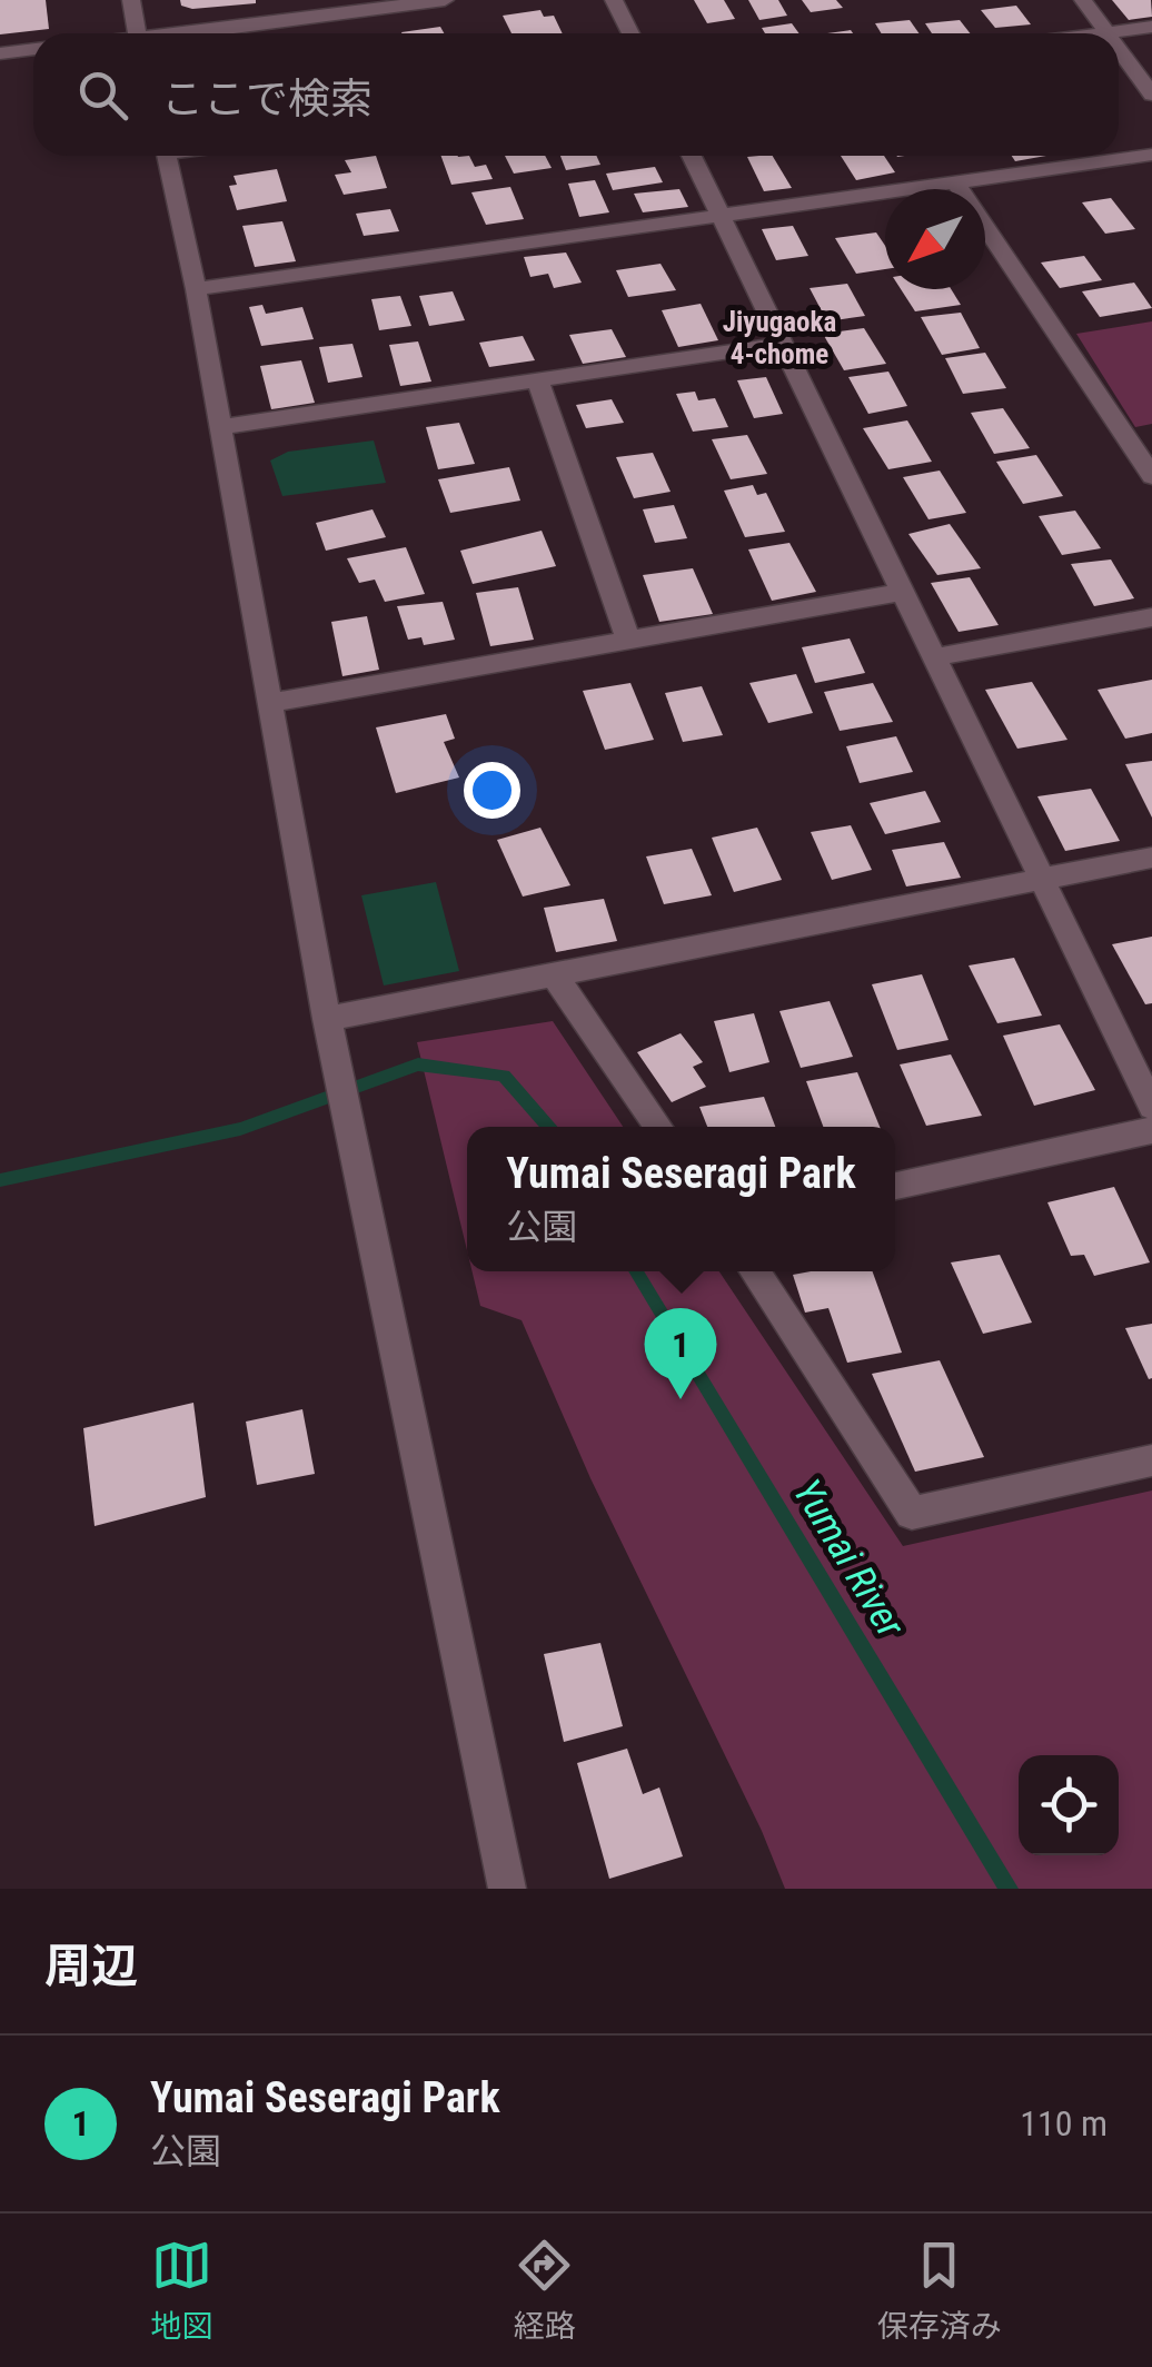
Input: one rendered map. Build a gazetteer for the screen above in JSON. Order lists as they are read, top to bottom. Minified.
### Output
{"districts":["Jiyugaoka 4-chome"],"water":["Yumai River"],"north":"bottom left","page":{"search":"ここで検索","popup":["Yumai Seseragi Park","公園"],"pins":"1","heading":"周辺","list":[{"mark":"1","name":"Yumai Seseragi Park","note":"公園","value":"110 m"}],"nav":["地図","経路","保存済み"]}}
